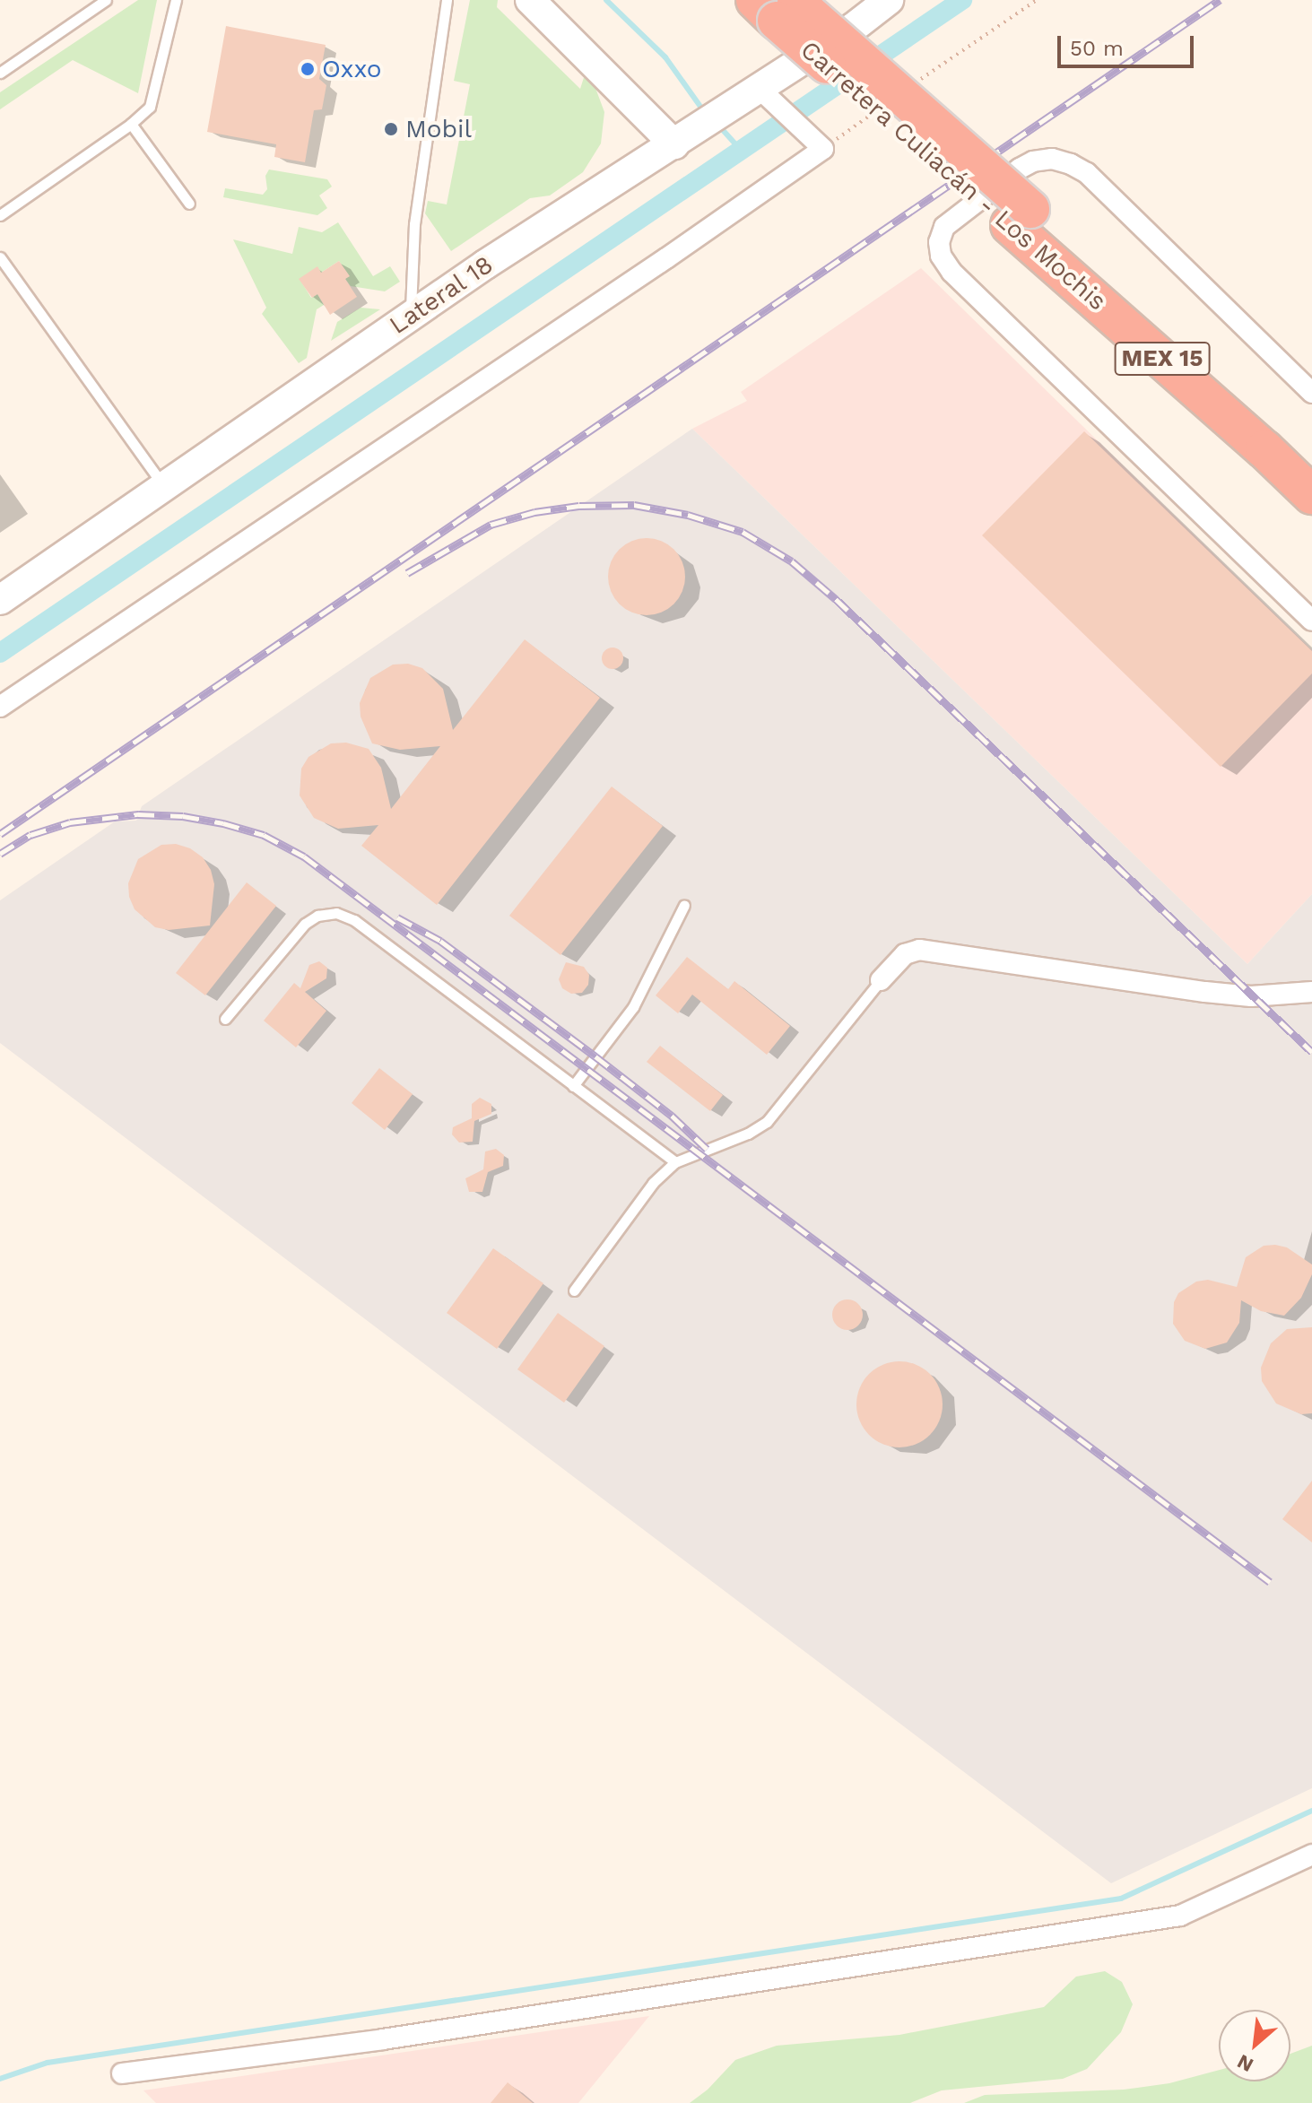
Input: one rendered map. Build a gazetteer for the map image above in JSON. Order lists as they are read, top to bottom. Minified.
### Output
{"streets":{"highway":["Carretera Culiacán - Los Mochis","MEX 15"],"street":["Lateral 18"]},"places":["Oxxo","Mobil"],"scale_bar":"50 m","north":"bottom left"}
